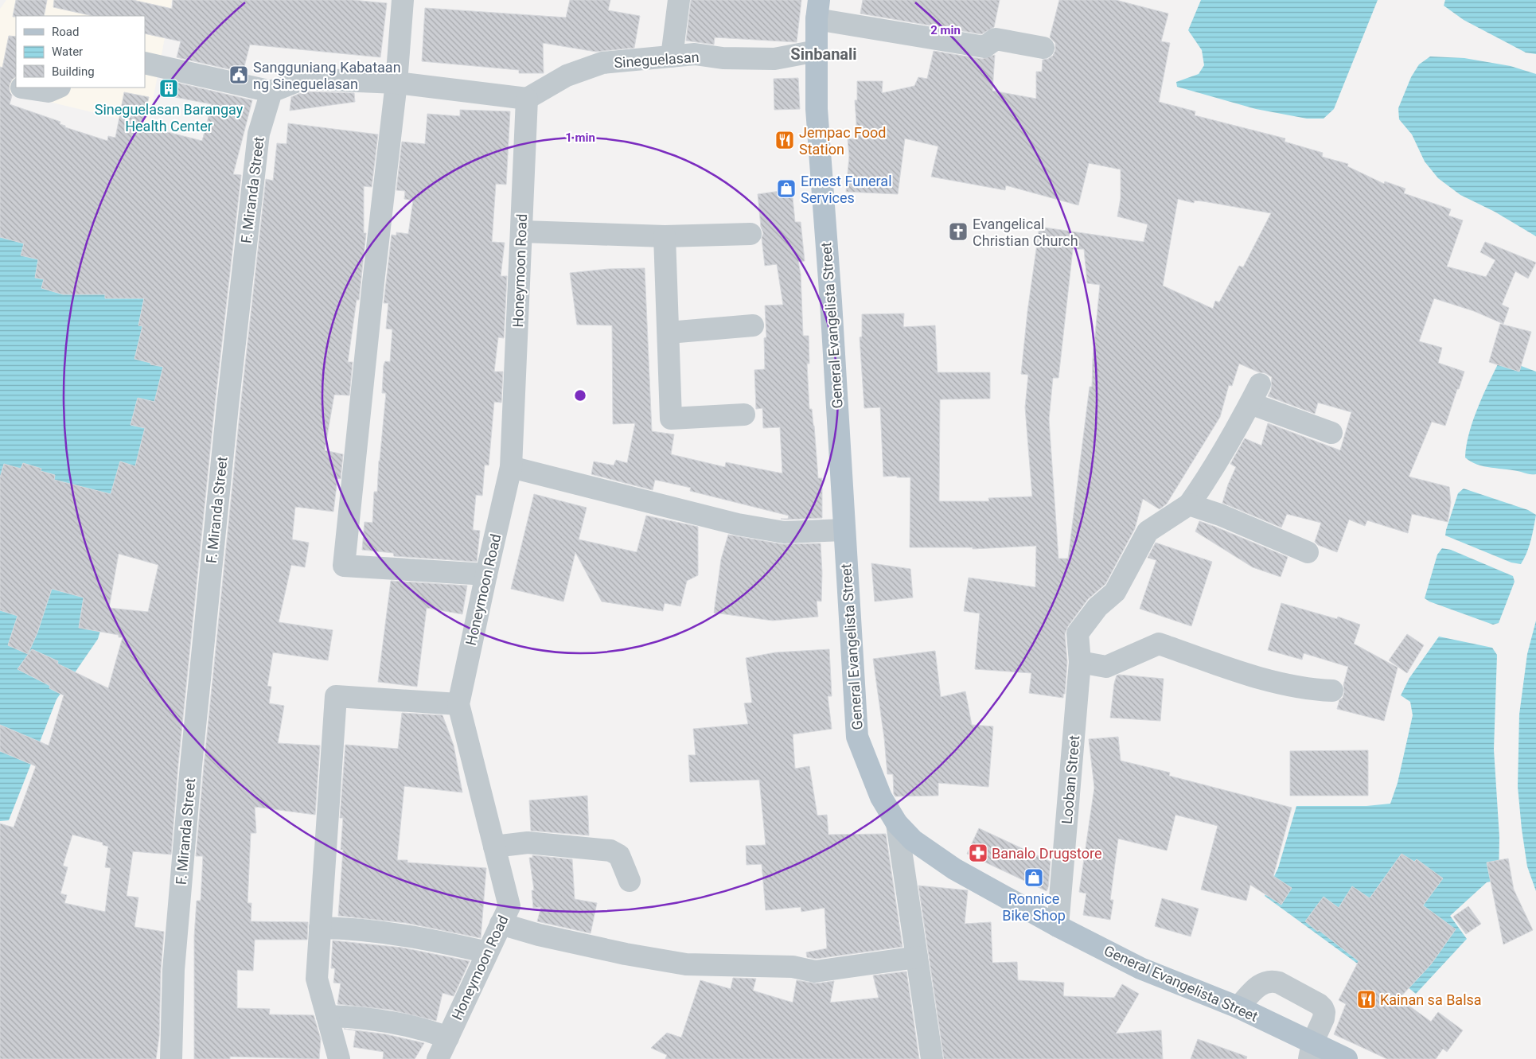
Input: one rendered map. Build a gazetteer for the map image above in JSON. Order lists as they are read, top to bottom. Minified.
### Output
{"streets":{"main road":["General Evangelista Street"],"street":["Sineguelasan","F. Miranda Street","Honeymoon Road","Looban Street"]},"crossings":[["Sineguelasan","Honeymoon Road"],["Sineguelasan","General Evangelista Street"],["General Evangelista Street","Looban Street"]],"districts":["Sinbanali"],"places":{"public building":["Sangguniang Kabataan ng Sineguelasan"],"building":["Sineguelasan Barangay Health Center"],"restaurant":["Jempac Food Station","Kainan sa Balsa"],"shop":["Ernest Funeral Services","Ronnice Bike Shop"],"church":["Evangelical Christian Church"],"pharmacy":["Banalo Drugstore"]},"legend":["Road","Water","Building"],"rings":["2 min","1 min"]}
